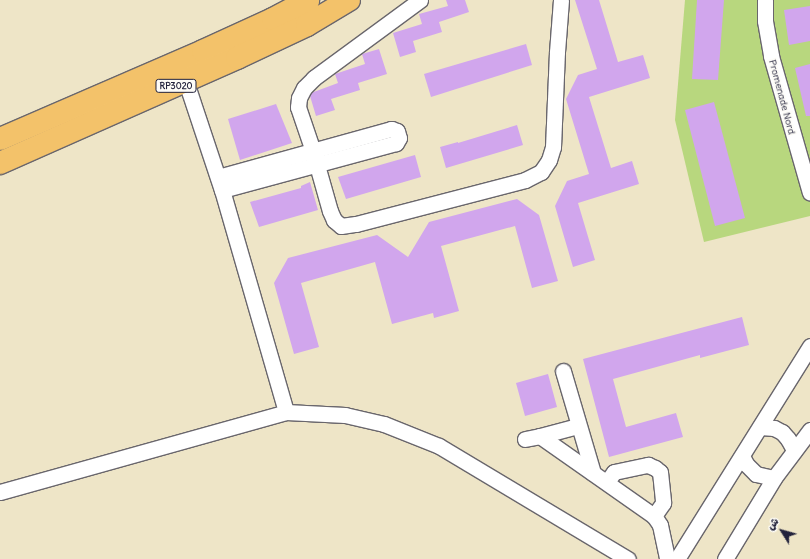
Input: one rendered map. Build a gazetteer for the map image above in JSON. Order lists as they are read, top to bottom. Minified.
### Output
{"streets":{"highway":["RP3020"],"street":["Promenade Nord"]},"north":"top left"}
